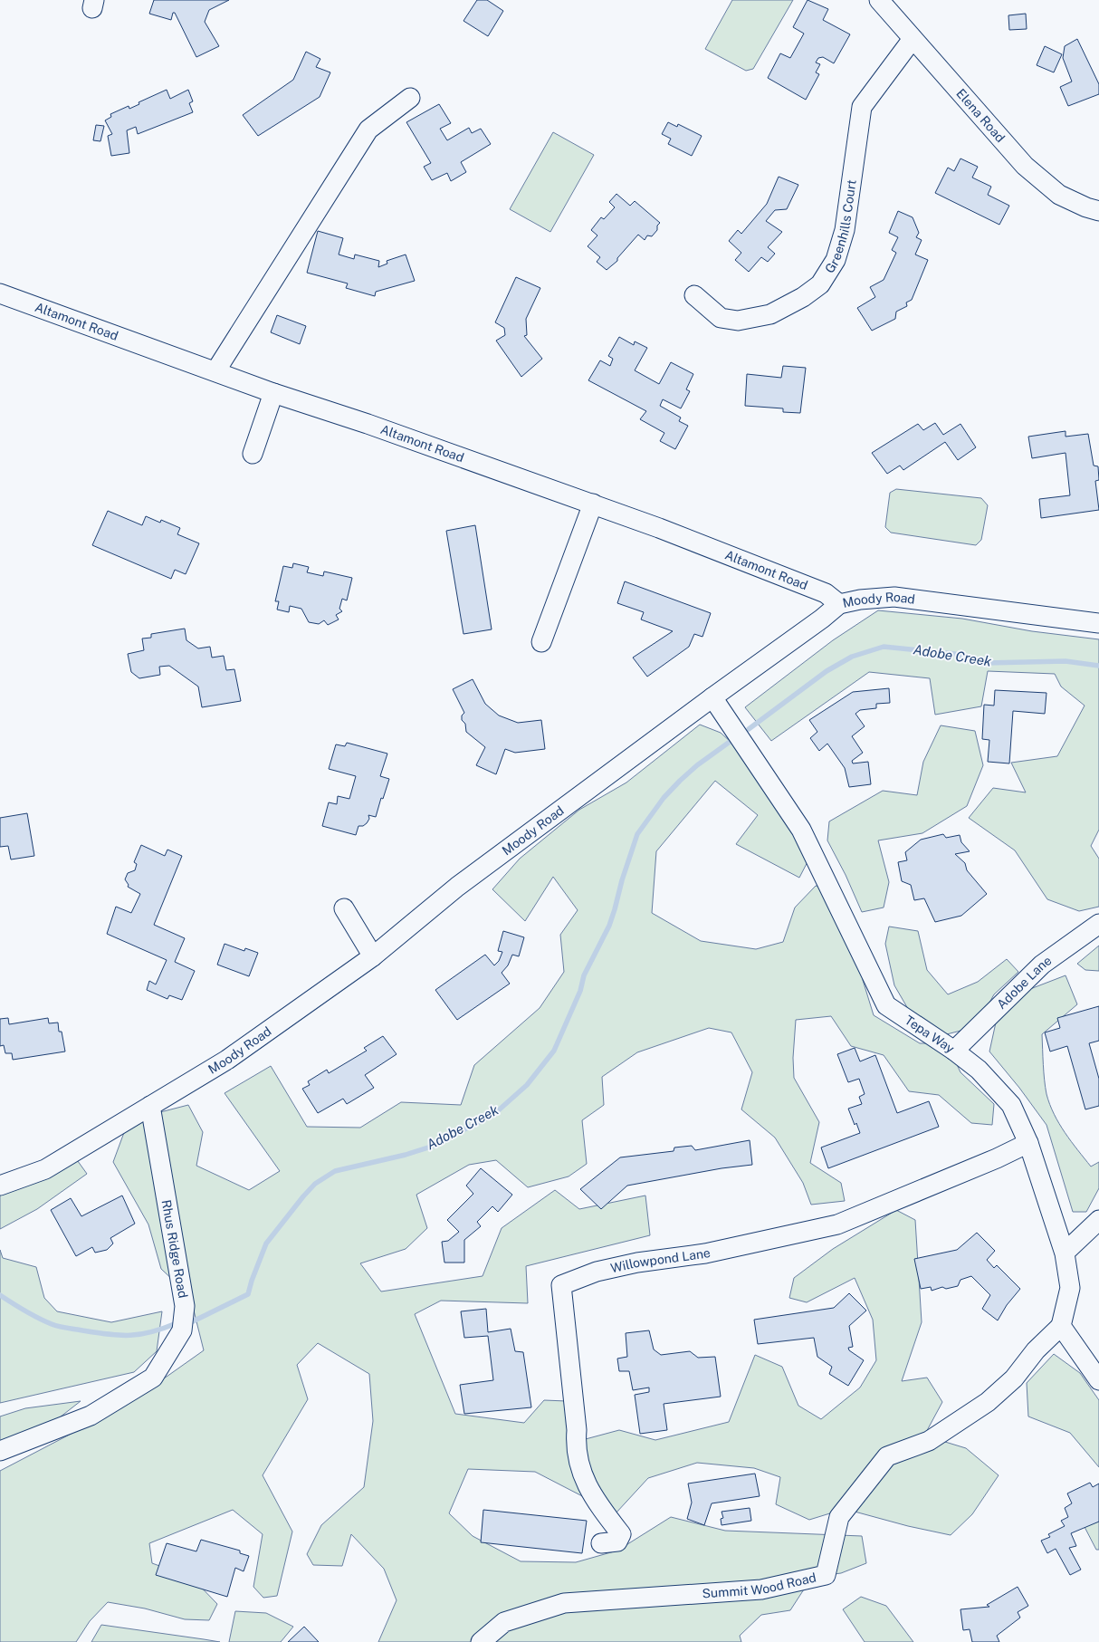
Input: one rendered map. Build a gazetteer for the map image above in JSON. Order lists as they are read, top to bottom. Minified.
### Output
{"streets":{"street":["Elena Road","Greenhills Court","Altamont Road","Moody Road","Adobe Lane","Tepa Way","Rhus Ridge Road","Willowpond Lane","Summit Wood Road"]},"crossings":[["Elena Road","Greenhills Court"],["Altamont Road","Moody Road"],["Moody Road","Tepa Way"],["Moody Road","Rhus Ridge Road"],["Adobe Lane","Tepa Way"],["Tepa Way","Willowpond Lane"],["Tepa Way","Summit Wood Road"]],"water":["Adobe Creek"]}
